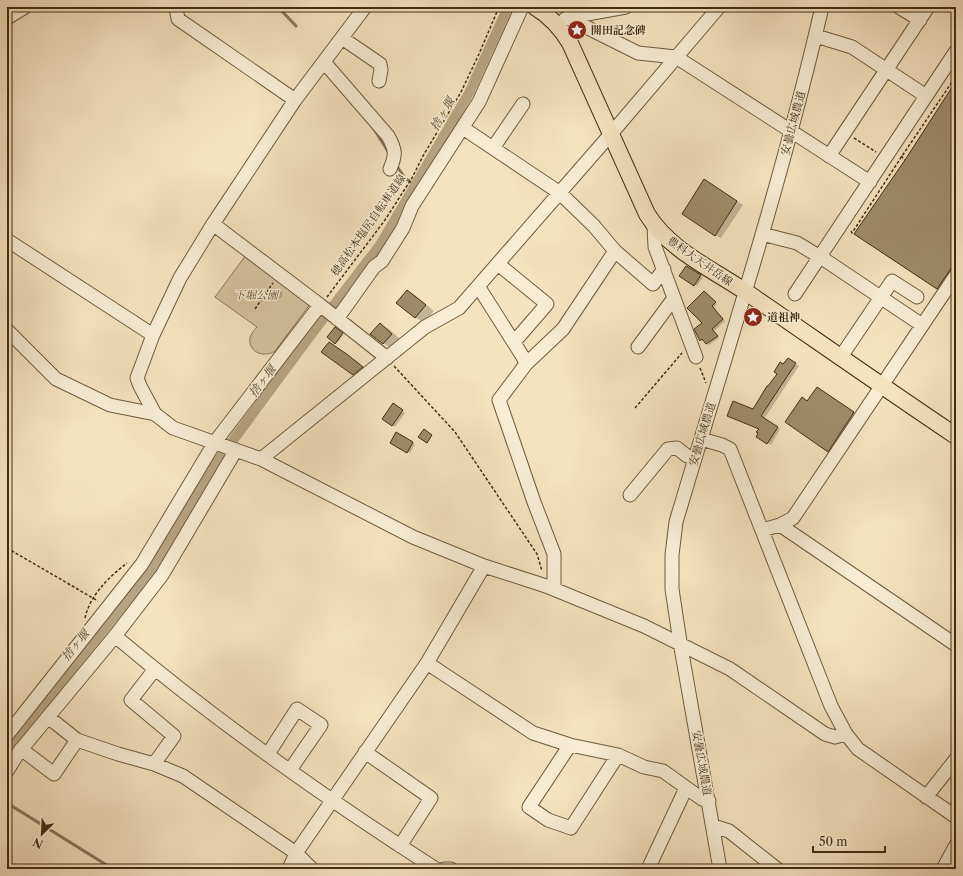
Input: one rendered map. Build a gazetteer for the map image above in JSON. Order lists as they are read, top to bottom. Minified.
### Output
{"streets":{"main road":["豊科大天井岳線"],"street":["安曇広域農道"],"path":["穂高松本塩尻自転車道線"]},"crossings":[["安曇広域農道","豊科大天井岳線"]],"water":["捨ヶ堰"],"parks":["下堀公園"],"places":{"place":["開田記念碑","道祖神"]},"scale_bar":"50 m","north":"bottom left"}
